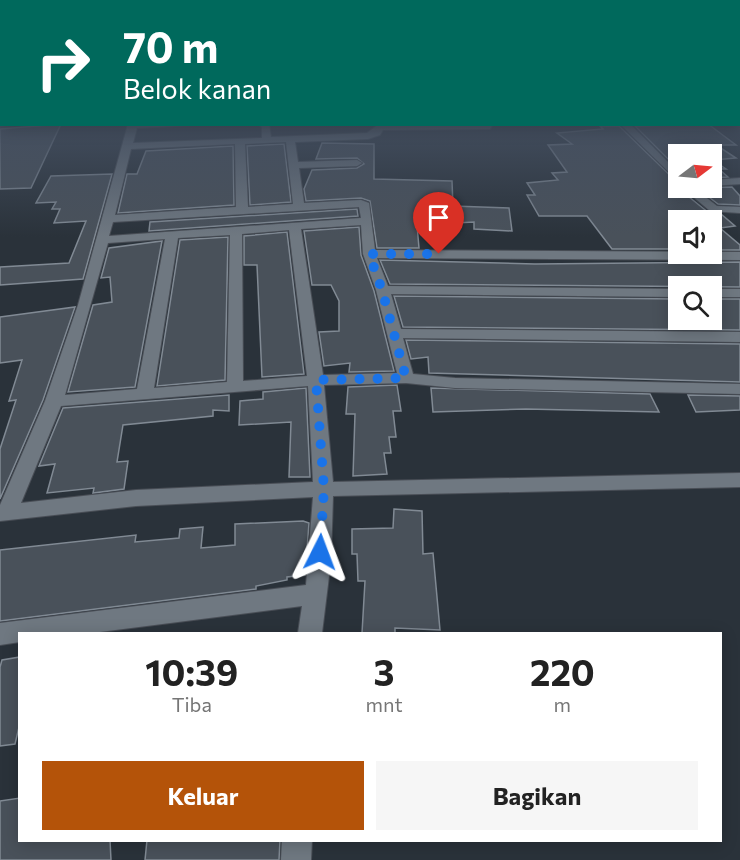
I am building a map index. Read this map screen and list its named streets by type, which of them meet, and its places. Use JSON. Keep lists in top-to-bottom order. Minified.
{"north":"right","page":{"turn":["70 m","Belok kanan"],"eta":["10:39","Tiba","3","mnt","220","m"],"buttons":["Keluar","Bagikan"]}}
